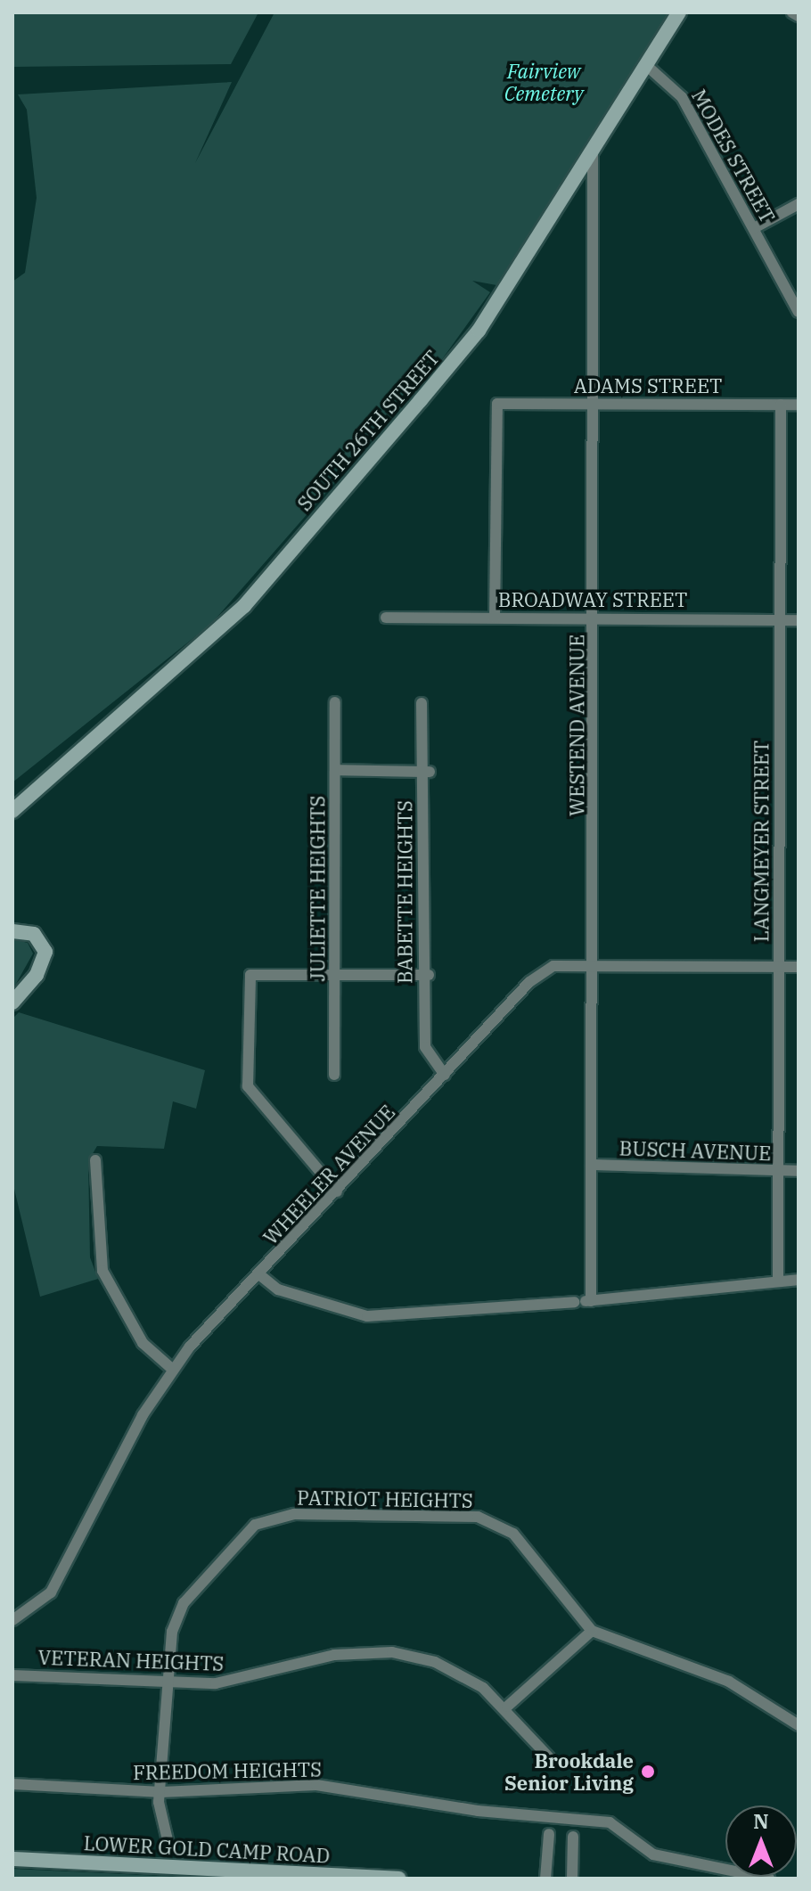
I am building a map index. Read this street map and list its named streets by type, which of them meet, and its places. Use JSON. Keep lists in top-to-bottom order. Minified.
{"streets":{"street":["MODES STREET","ADAMS STREET","SOUTH 26TH STREET","BROADWAY STREET","WESTEND AVENUE","LANGMEYER STREET","JULIETTE HEIGHTS","BABETTE HEIGHTS","BUSCH AVENUE","WHEELER AVENUE","PATRIOT HEIGHTS","VETERAN HEIGHTS","FREEDOM HEIGHTS","LOWER GOLD CAMP ROAD"]},"crossings":[["MODES STREET","SOUTH 26TH STREET"],["ADAMS STREET","BROADWAY STREET"],["ADAMS STREET","WESTEND AVENUE"],["ADAMS STREET","LANGMEYER STREET"],["SOUTH 26TH STREET","WESTEND AVENUE"],["BROADWAY STREET","WESTEND AVENUE"],["BROADWAY STREET","LANGMEYER STREET"],["WESTEND AVENUE","BUSCH AVENUE"],["WESTEND AVENUE","WHEELER AVENUE"],["LANGMEYER STREET","BUSCH AVENUE"],["LANGMEYER STREET","WHEELER AVENUE"],["BABETTE HEIGHTS","WHEELER AVENUE"],["PATRIOT HEIGHTS","VETERAN HEIGHTS"],["PATRIOT HEIGHTS","FREEDOM HEIGHTS"]],"parks":["Fairview Cemetery"],"places":["Brookdale Senior Living"],"north":"top"}
